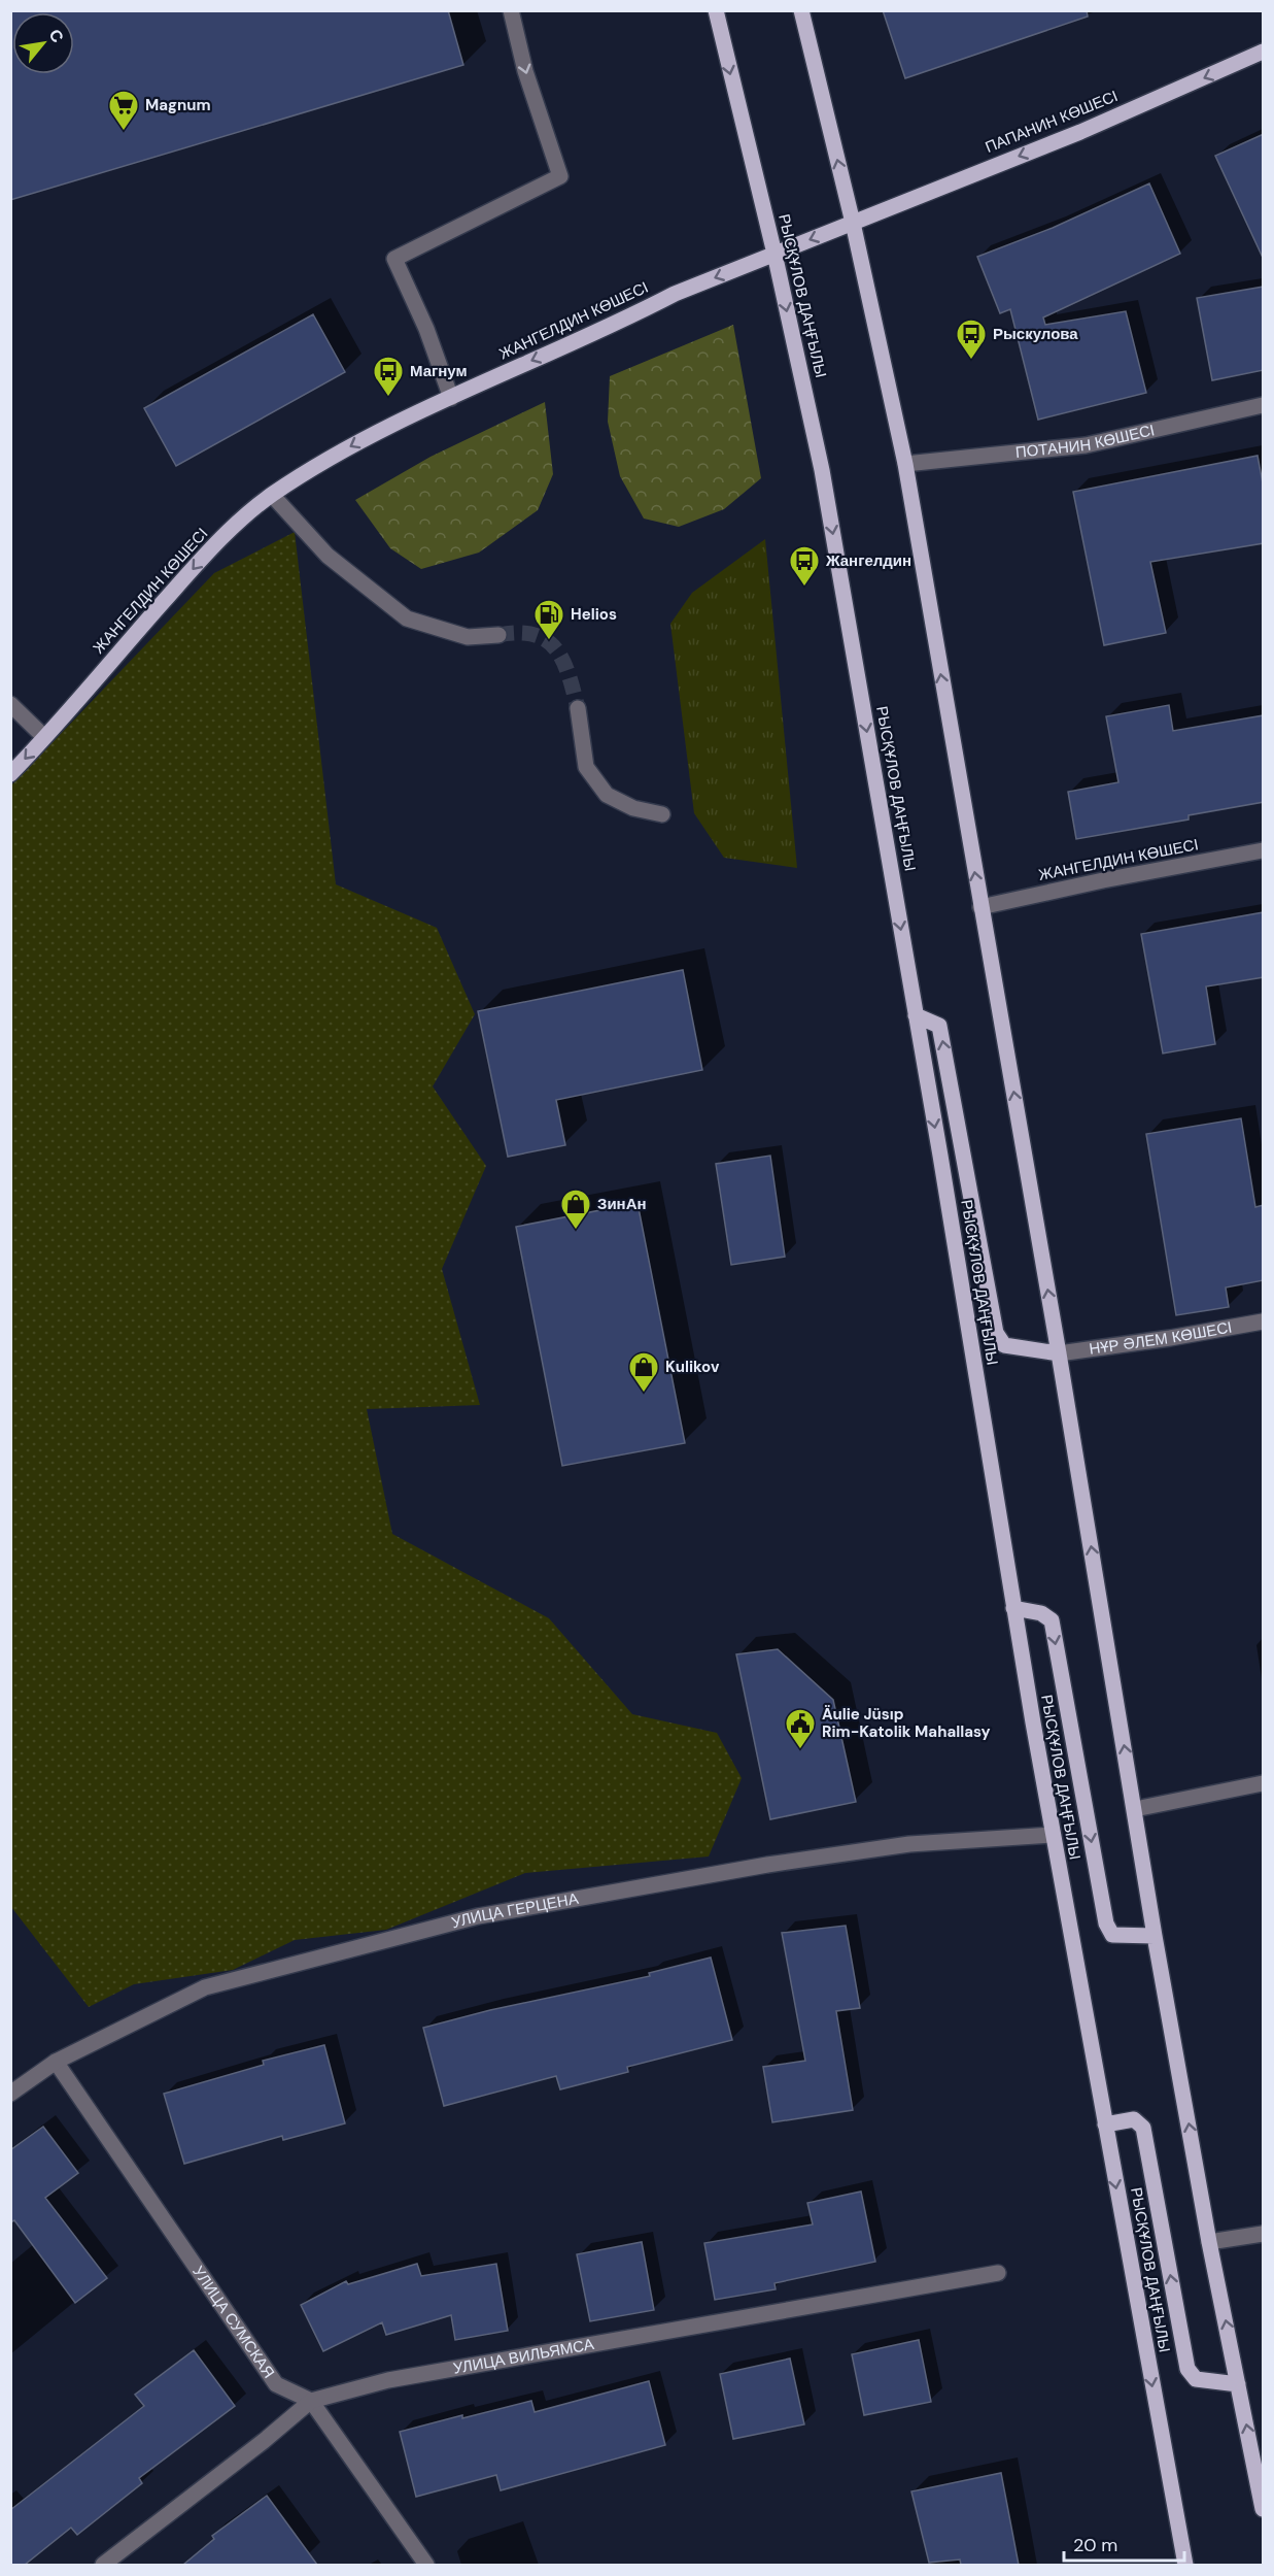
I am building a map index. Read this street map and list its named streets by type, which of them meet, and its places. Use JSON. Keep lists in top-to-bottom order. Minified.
{"streets":{"main road":["ПАПАНИН КӨШЕСІ","РЫСҚҰЛОВ ДАҢҒЫЛЫ","ЖАНГЕЛДИН КӨШЕСІ"],"street":["ПОТАНИН КӨШЕСІ","НҰР ӘЛЕМ КӨШЕСІ","УЛИЦА ГЕРЦЕНА","УЛИЦА СУМСКАЯ","УЛИЦА ВИЛЬЯМСА"]},"crossings":[["ПАПАНИН КӨШЕСІ","РЫСҚҰЛОВ ДАҢҒЫЛЫ"],["ПАПАНИН КӨШЕСІ","ЖАНГЕЛДИН КӨШЕСІ"],["РЫСҚҰЛОВ ДАҢҒЫЛЫ","ЖАНГЕЛДИН КӨШЕСІ"],["РЫСҚҰЛОВ ДАҢҒЫЛЫ","УЛИЦА ГЕРЦЕНА"],["УЛИЦА ГЕРЦЕНА","УЛИЦА СУМСКАЯ"],["УЛИЦА СУМСКАЯ","УЛИЦА ВИЛЬЯМСА"]],"one_way":["ПАПАНИН КӨШЕСІ","ЖАНГЕЛДИН КӨШЕСІ"],"places":{"supermarket":["Magnum"],"bus stop":["Рыскулова","Магнум","Жангелдин"],"fuel station":["Helios"],"shop":["ЗинАн","Kulikov"],"public building":["Äulie Jüsıp Rim-Katolik Mahallasy"]},"scale_bar":"20 m","north":"top right"}
